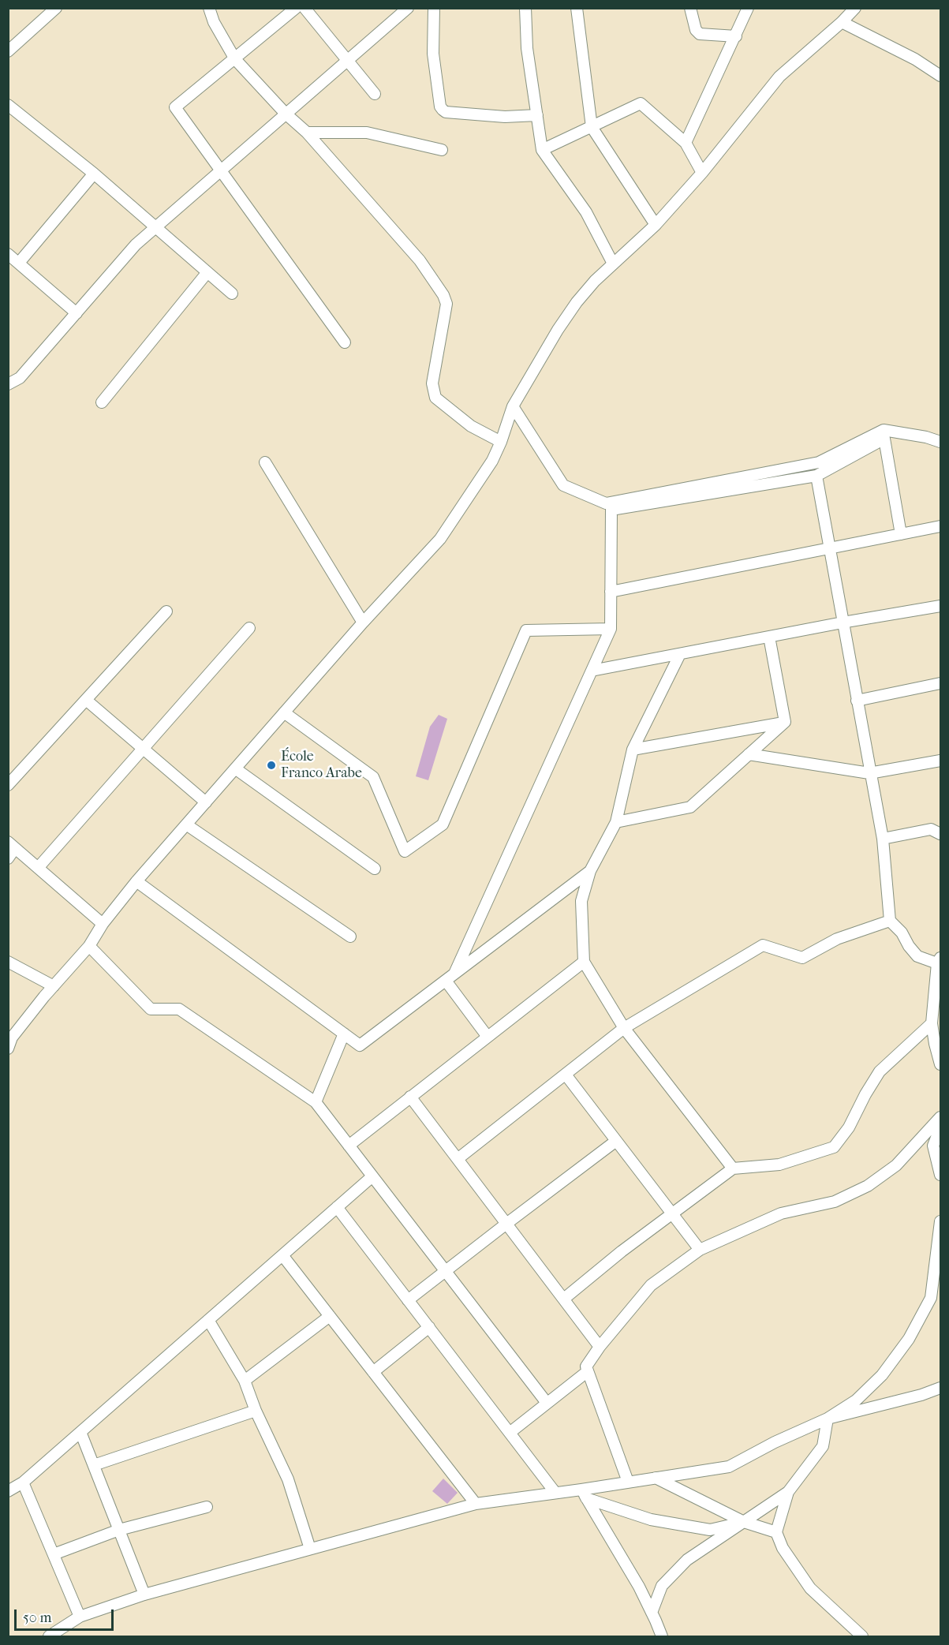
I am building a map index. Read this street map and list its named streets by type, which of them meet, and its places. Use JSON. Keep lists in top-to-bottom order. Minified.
{"places":["École Franco Arabe"],"scale_bar":"50 m"}
